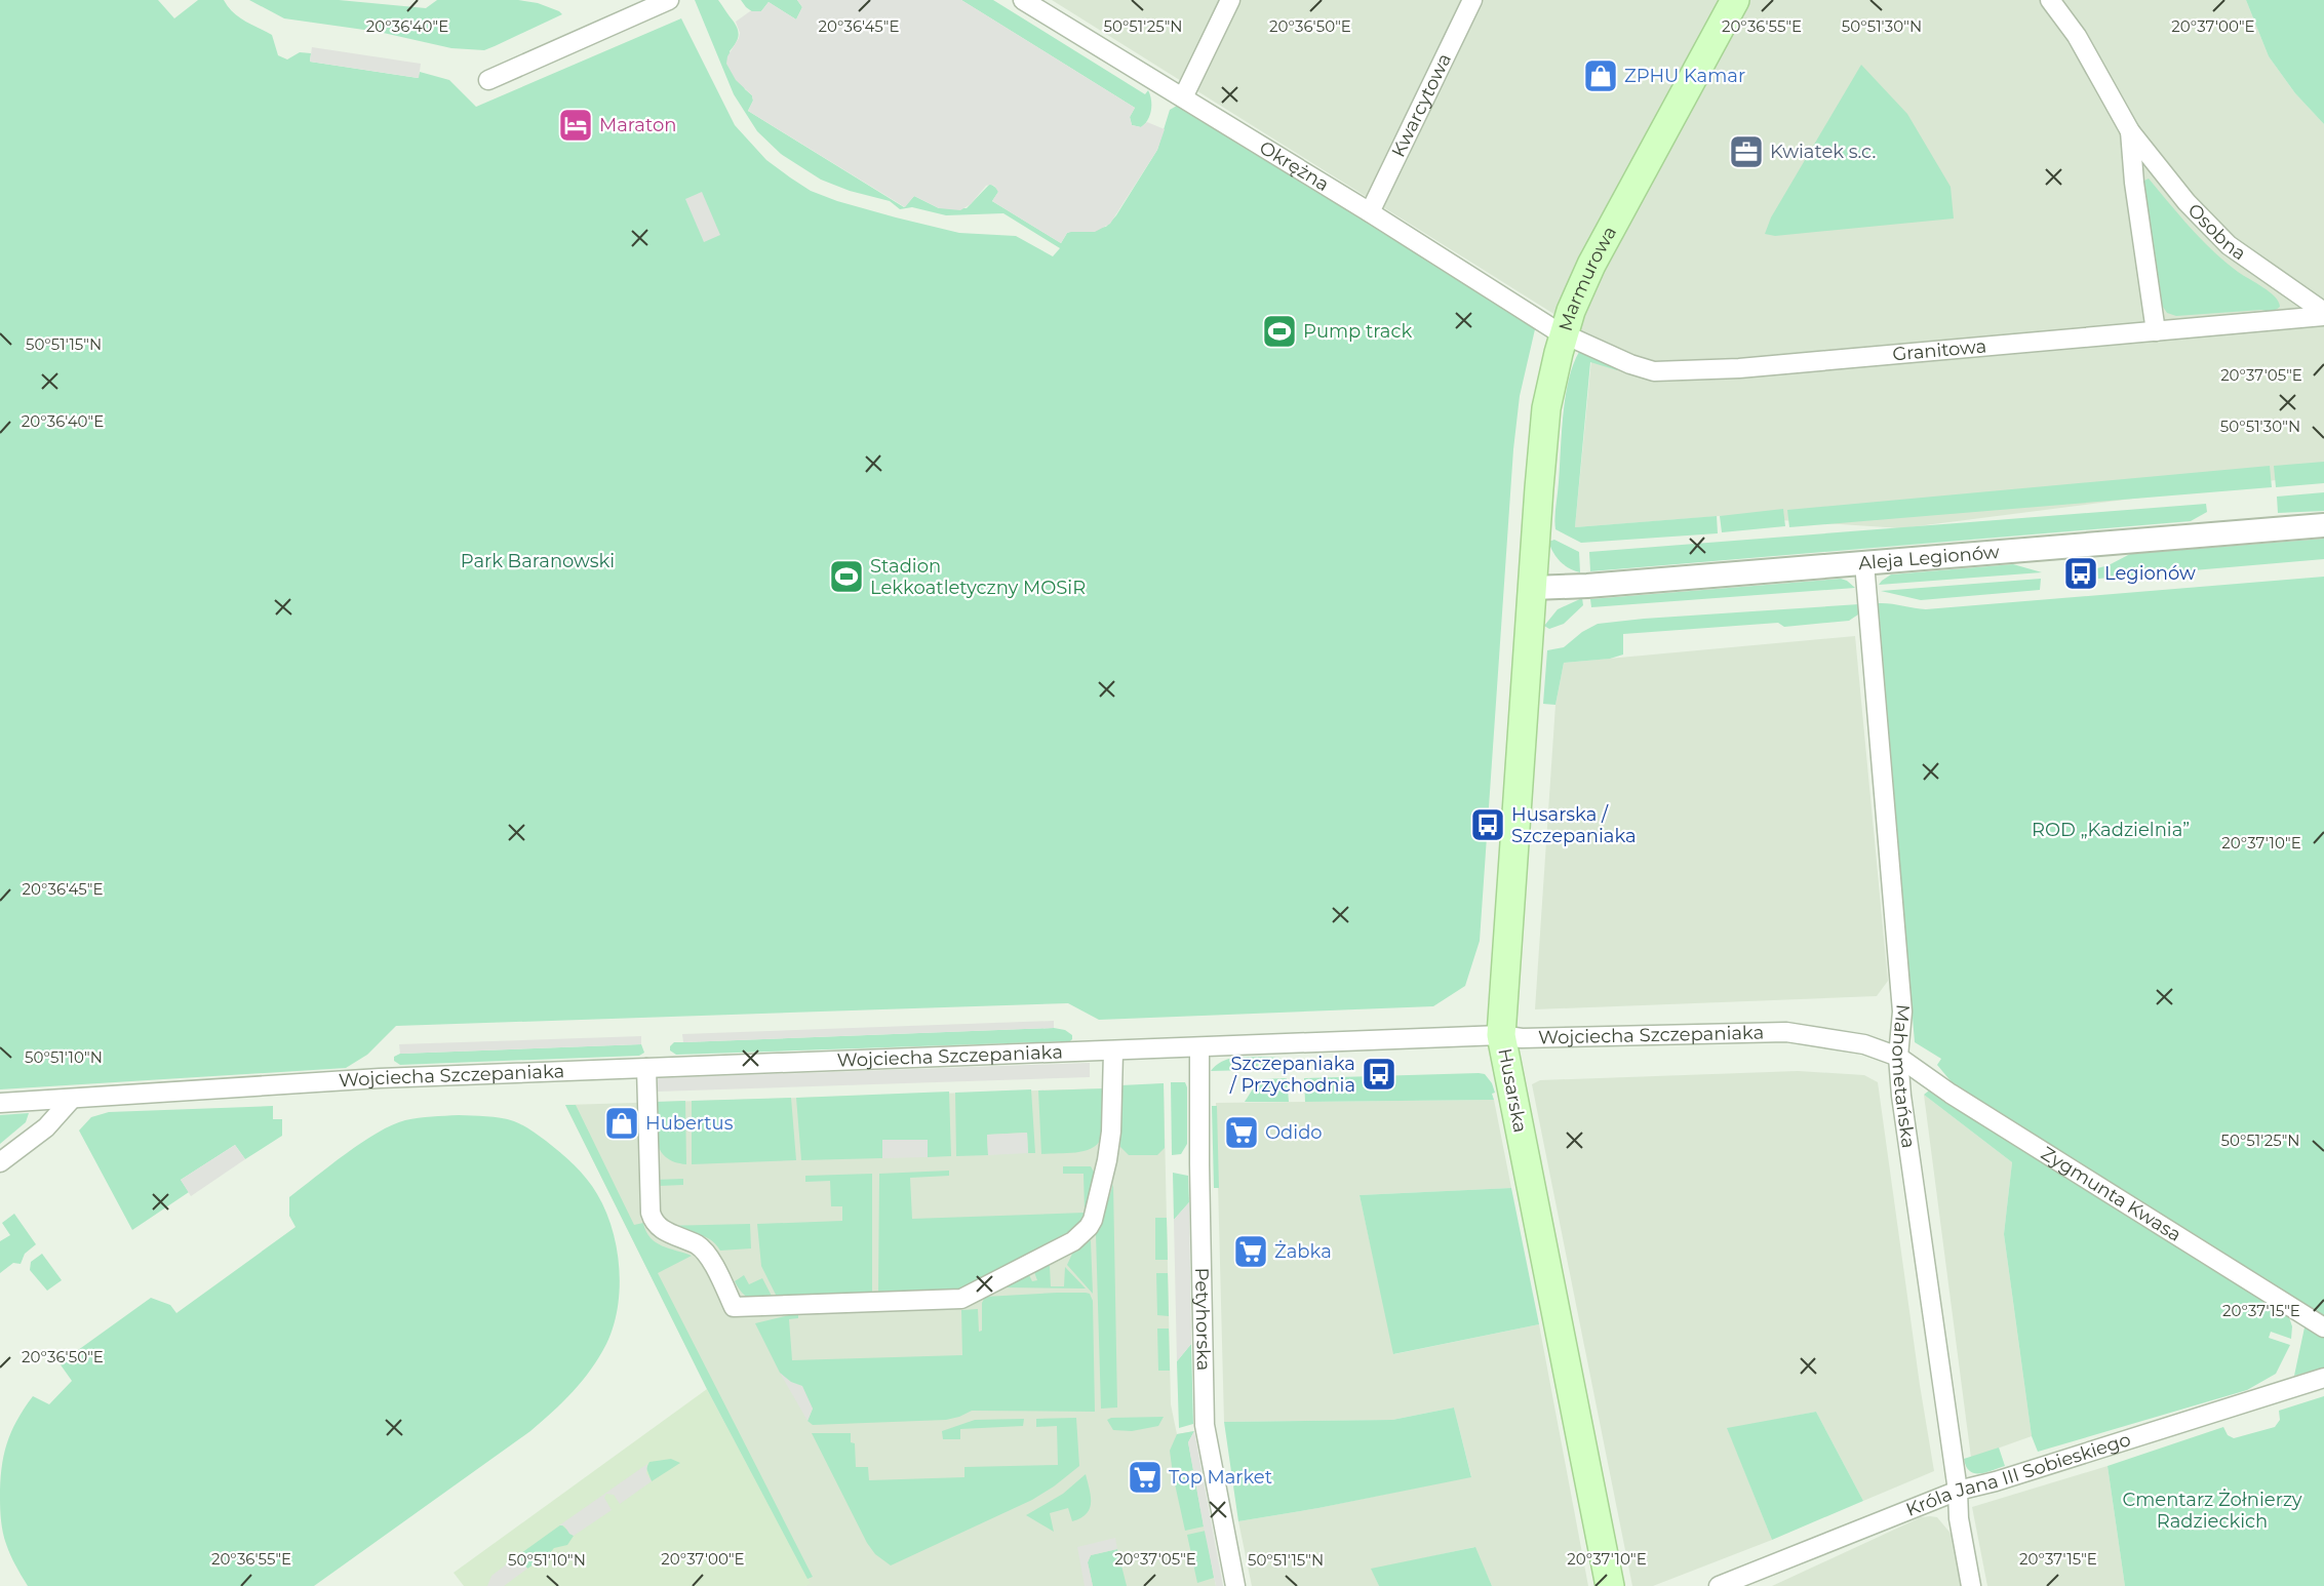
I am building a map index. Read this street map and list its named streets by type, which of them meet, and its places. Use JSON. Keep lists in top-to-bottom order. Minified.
{"streets":{"main road":["Marmurowa","Husarska"],"street":["Kwarcytowa","Okrężna","Osobna","Granitowa","Aleja Legionów","Wojciecha Szczepaniaka","Mahometańska","Zygmunta Kwasa","Petyhorska","Króla Jana III Sobieskiego"]},"crossings":[["Kwarcytowa","Okrężna"],["Okrężna","Marmurowa"],["Okrężna","Granitowa"],["Osobna","Granitowa"],["Marmurowa","Granitowa"],["Marmurowa","Aleja Legionów"],["Marmurowa","Husarska"],["Aleja Legionów","Mahometańska"],["Aleja Legionów","Husarska"],["Wojciecha Szczepaniaka","Mahometańska"],["Wojciecha Szczepaniaka","Husarska"],["Wojciecha Szczepaniaka","Zygmunta Kwasa"],["Wojciecha Szczepaniaka","Petyhorska"],["Mahometańska","Zygmunta Kwasa"],["Mahometańska","Króla Jana III Sobieskiego"]],"parks":["Park Baranowski","ROD „Kadzielnia”","Cmentarz Żołnierzy Radzieckich"],"places":{"shop":["ZPHU Kamar","Hubertus"],"hotel":["Maraton"],"office":["Kwiatek s.c."],"sports":["Pump track","Stadion Lekkoatletyczny MOSiR"],"bus stop":["Legionów","Husarska / Szczepaniaka","Szczepaniaka / Przychodnia"],"supermarket":["Odido","Żabka","Top Market"]},"coordinates":["50°51'25\"N","50°51'30\"N","20°36'40\"E","20°36'45\"E","20°36'50\"E","20°36'55\"E","20°37'00\"E","50°51'15\"N","20°37'05\"E","20°37'10\"E","50°51'10\"N","20°37'15\"E"]}
